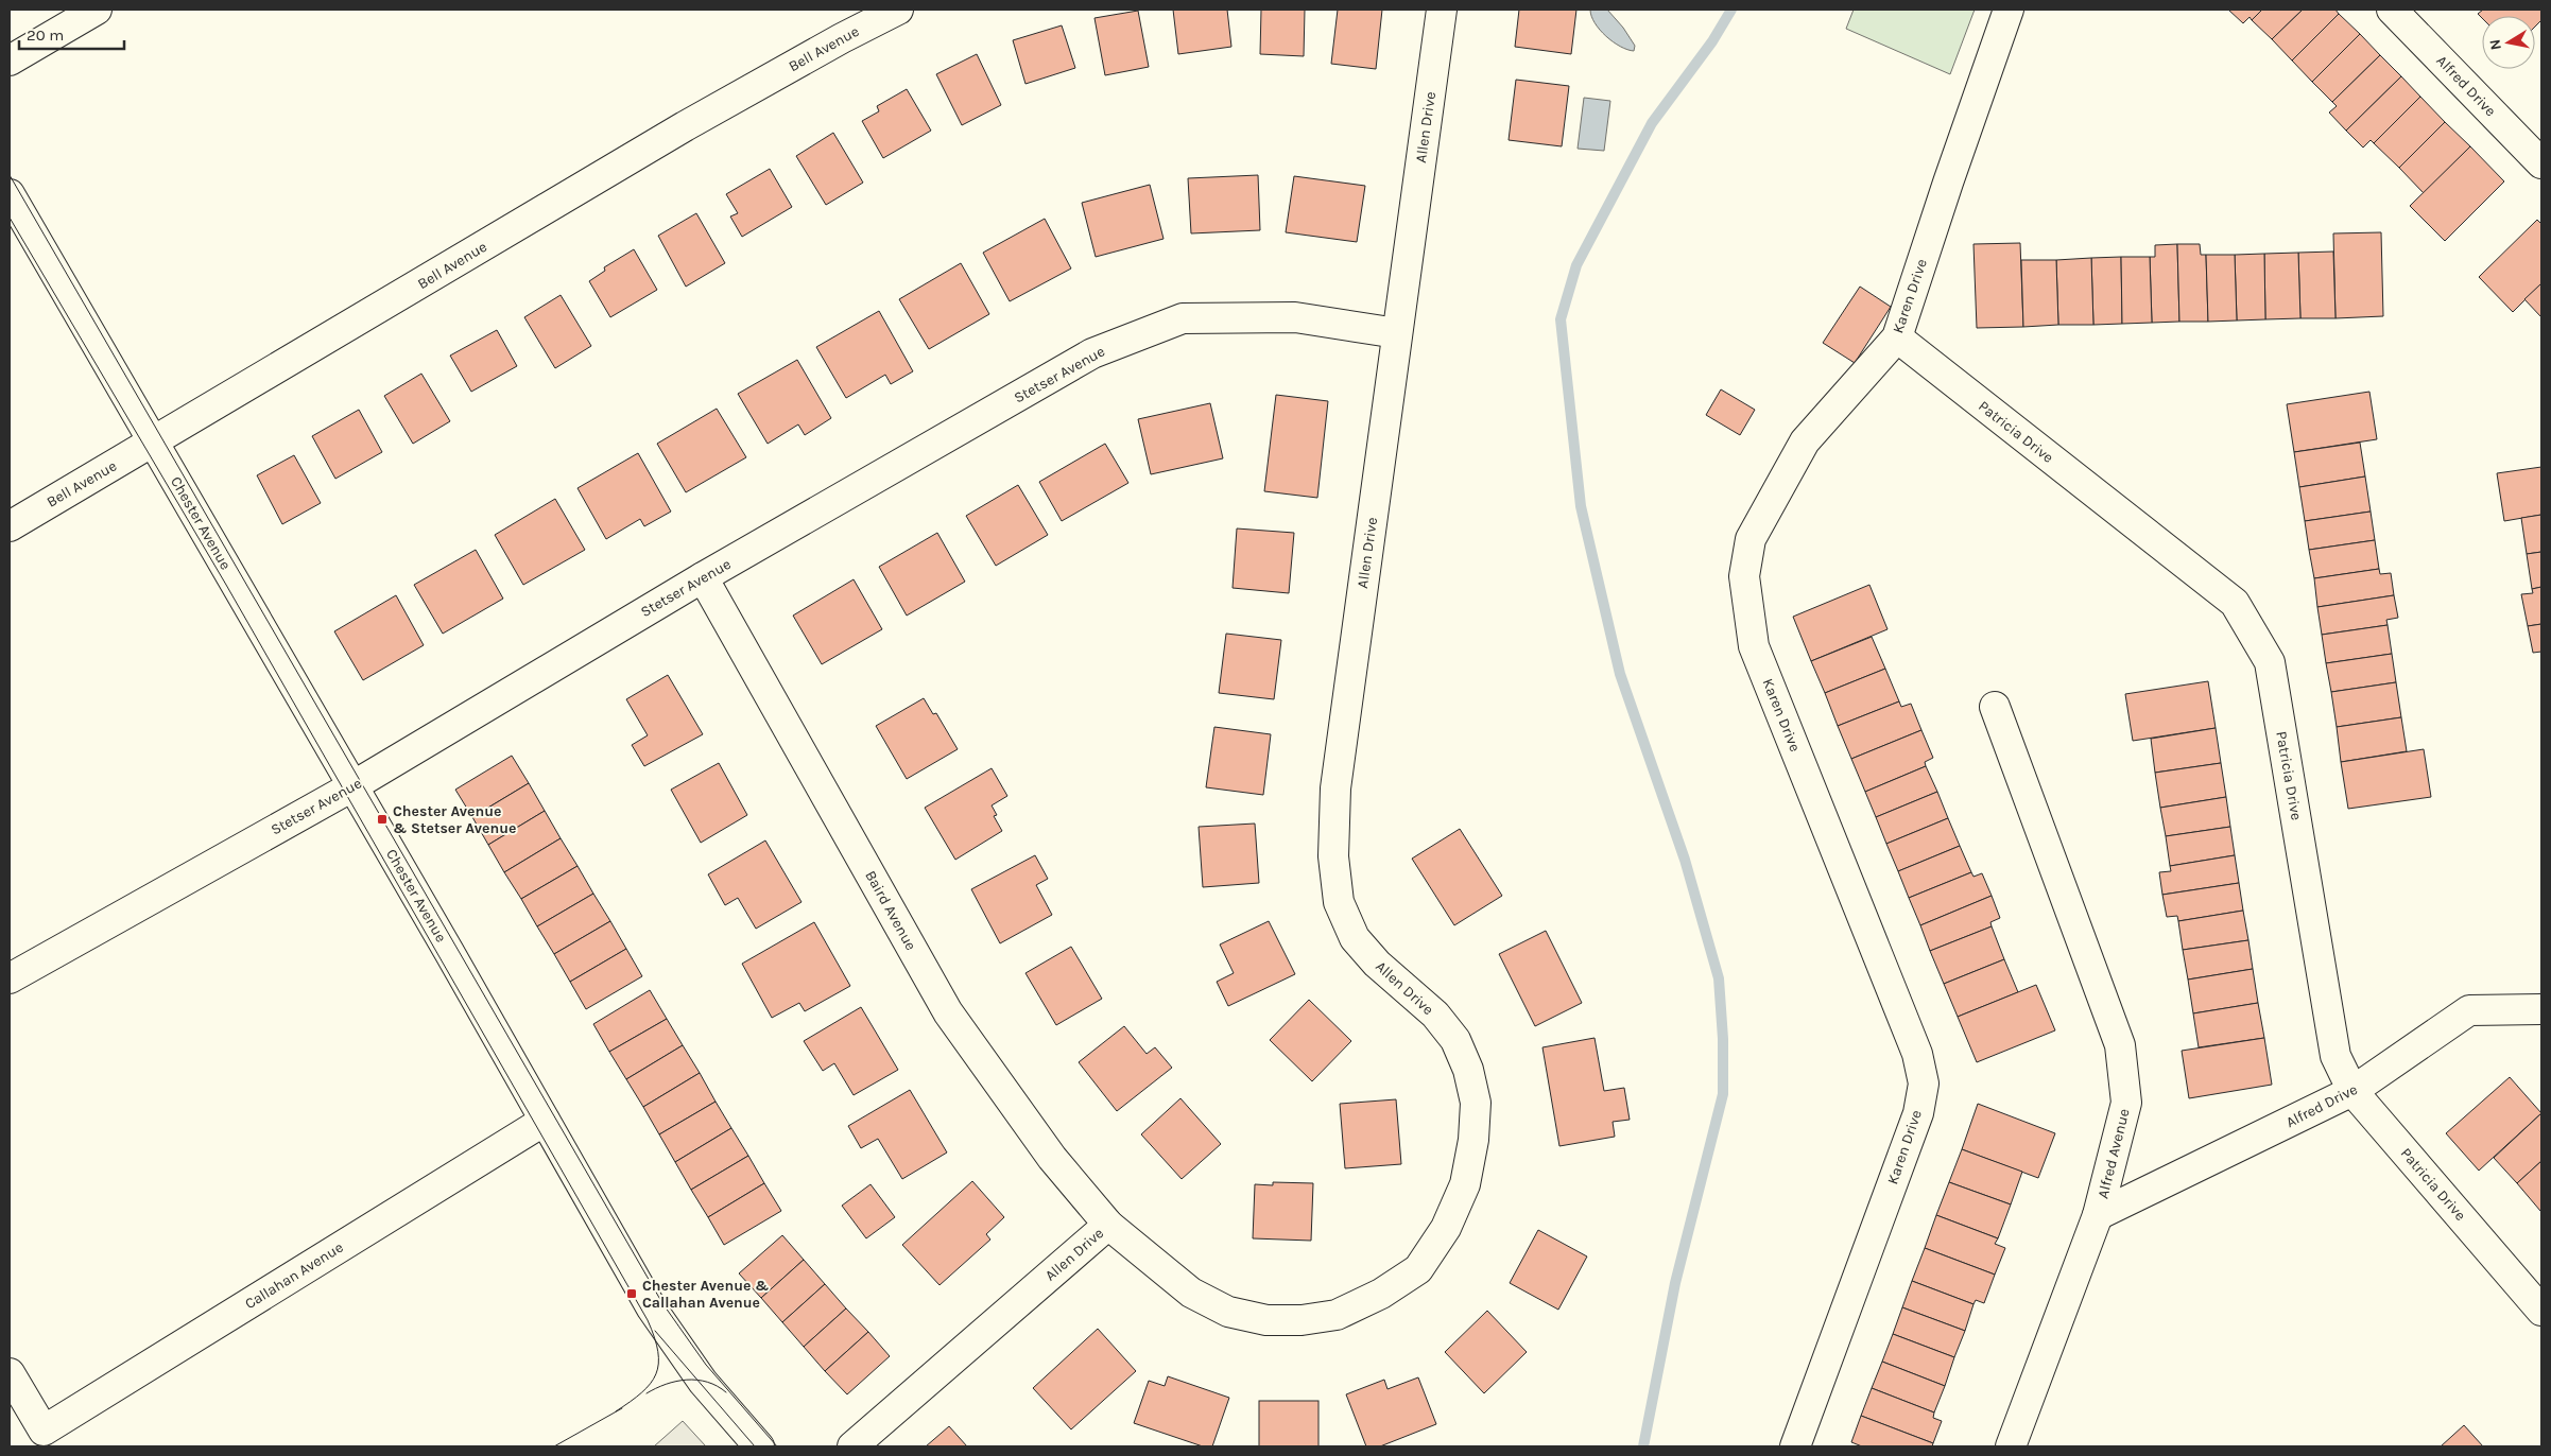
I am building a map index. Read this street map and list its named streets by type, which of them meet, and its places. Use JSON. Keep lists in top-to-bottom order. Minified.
{"streets":{"street":["Bell Avenue","Alfred Drive","Allen Drive","Karen Drive","Stetser Avenue","Patricia Drive","Chester Avenue","Baird Avenue","Alfred Avenue","Callahan Avenue"]},"crossings":[["Bell Avenue","Chester Avenue"],["Alfred Drive","Patricia Drive"],["Alfred Drive","Alfred Avenue"],["Allen Drive","Stetser Avenue"],["Allen Drive","Baird Avenue"],["Karen Drive","Patricia Drive"],["Stetser Avenue","Chester Avenue"],["Stetser Avenue","Baird Avenue"],["Chester Avenue","Callahan Avenue"]],"places":{"transit":["Chester Avenue & Stetser Avenue","Chester Avenue & Callahan Avenue"]},"scale_bar":"20 m","north":"left"}
